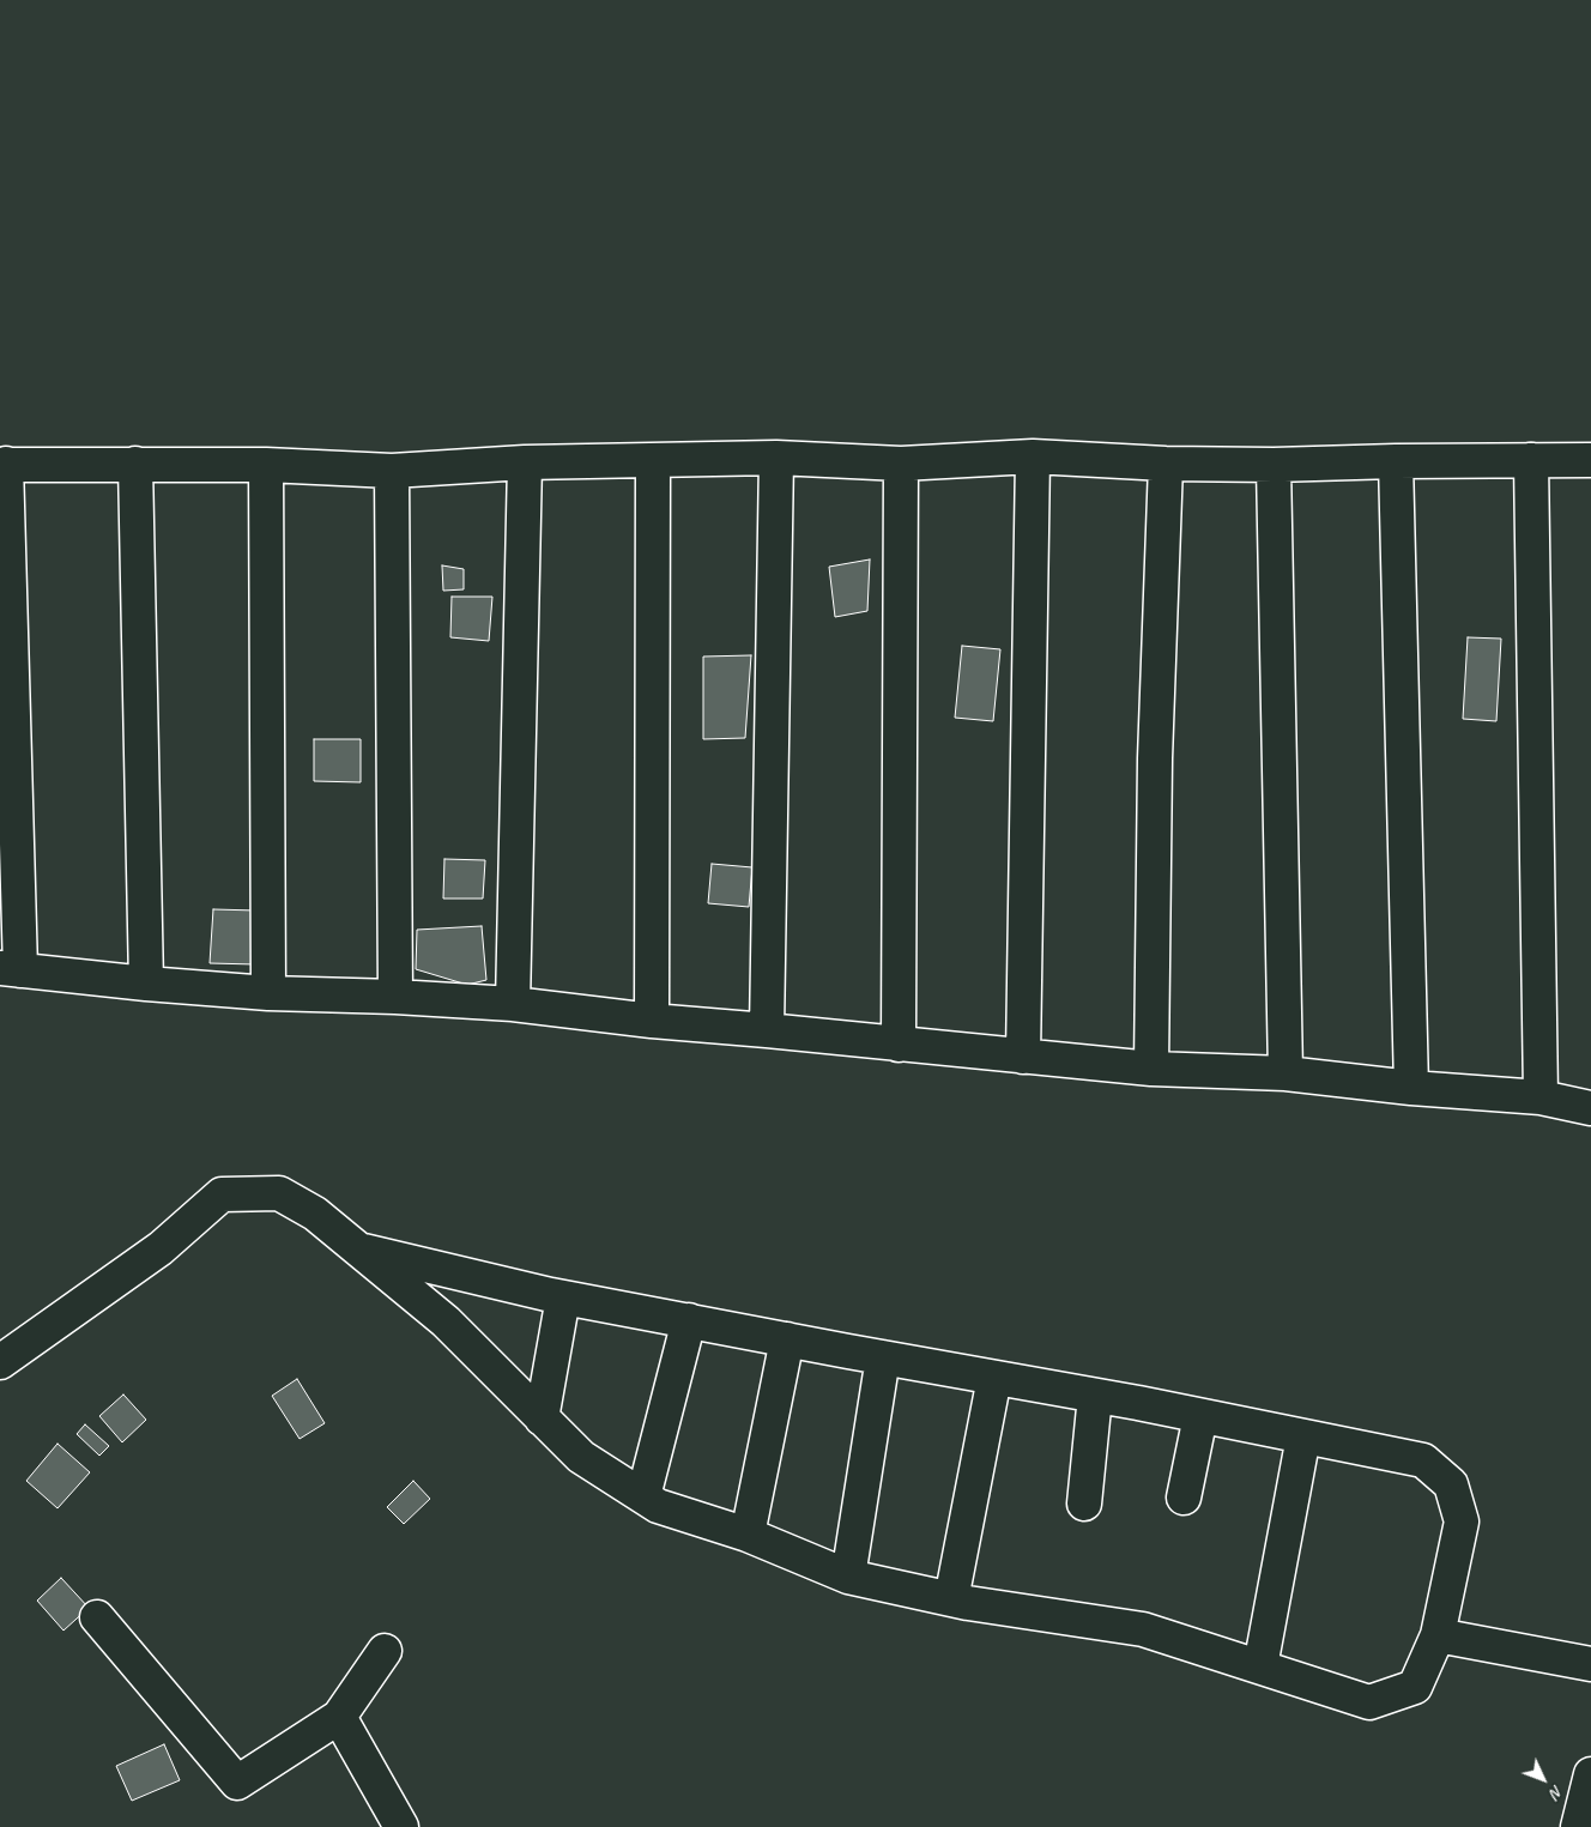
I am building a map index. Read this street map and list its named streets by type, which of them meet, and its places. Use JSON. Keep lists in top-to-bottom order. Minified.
{"north":"bottom right"}
